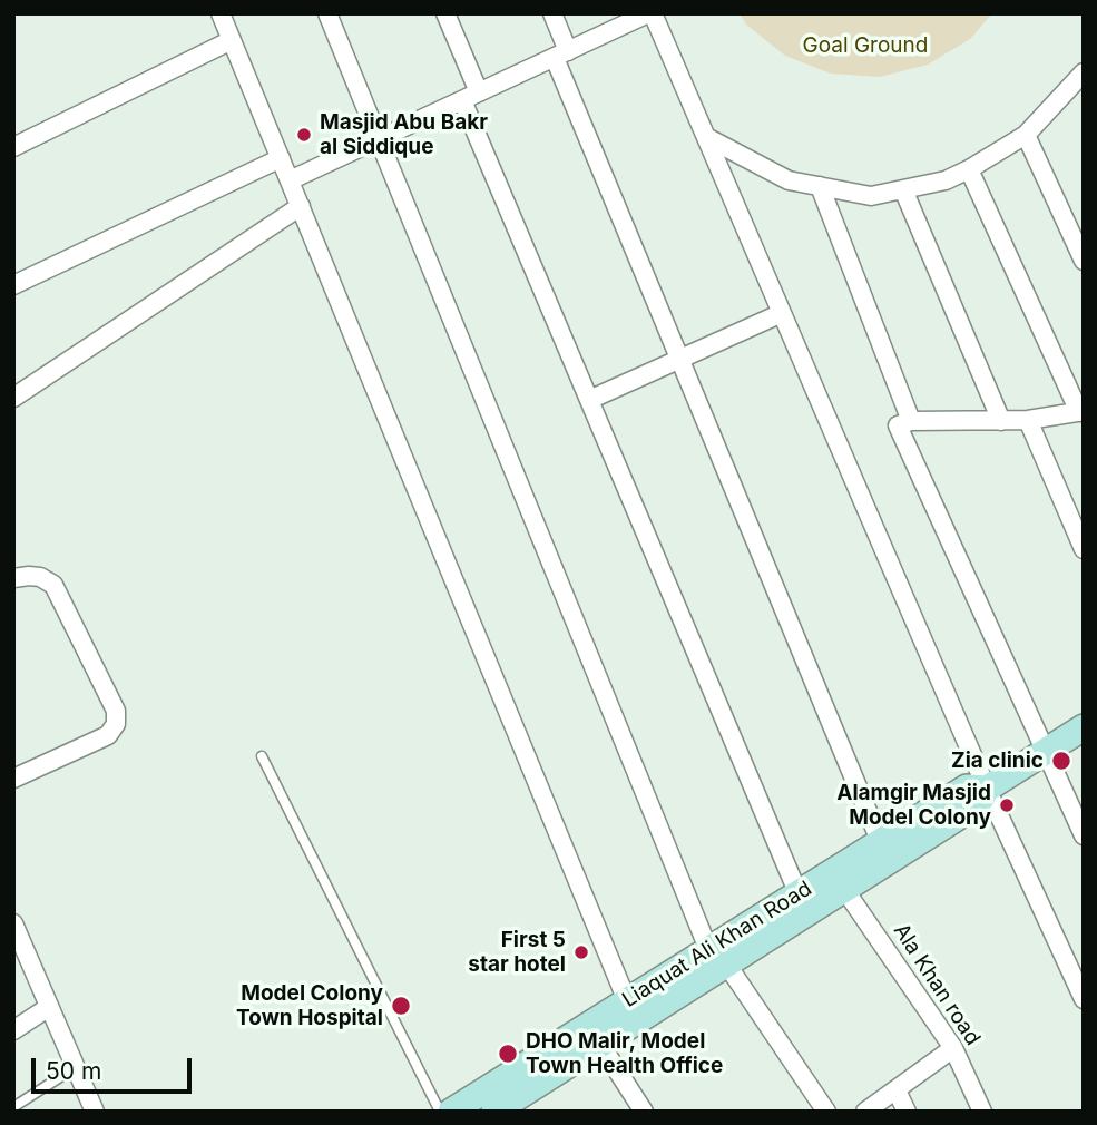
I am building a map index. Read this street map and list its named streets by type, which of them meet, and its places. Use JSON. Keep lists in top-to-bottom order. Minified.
{"streets":{"main road":["Liaquat Ali Khan Road"],"street":["Ala Khan road"]},"crossings":[["Liaquat Ali Khan Road","Ala Khan road"]],"parks":["Goal Ground"],"places":["Masjid Abu Bakr al Siddique","Zia clinic","Alamgir Masjid Model Colony","First 5 star hotel","Model Colony Town Hospital","DHO Malir, Model Town Health Office"],"scale_bar":"50 m"}
